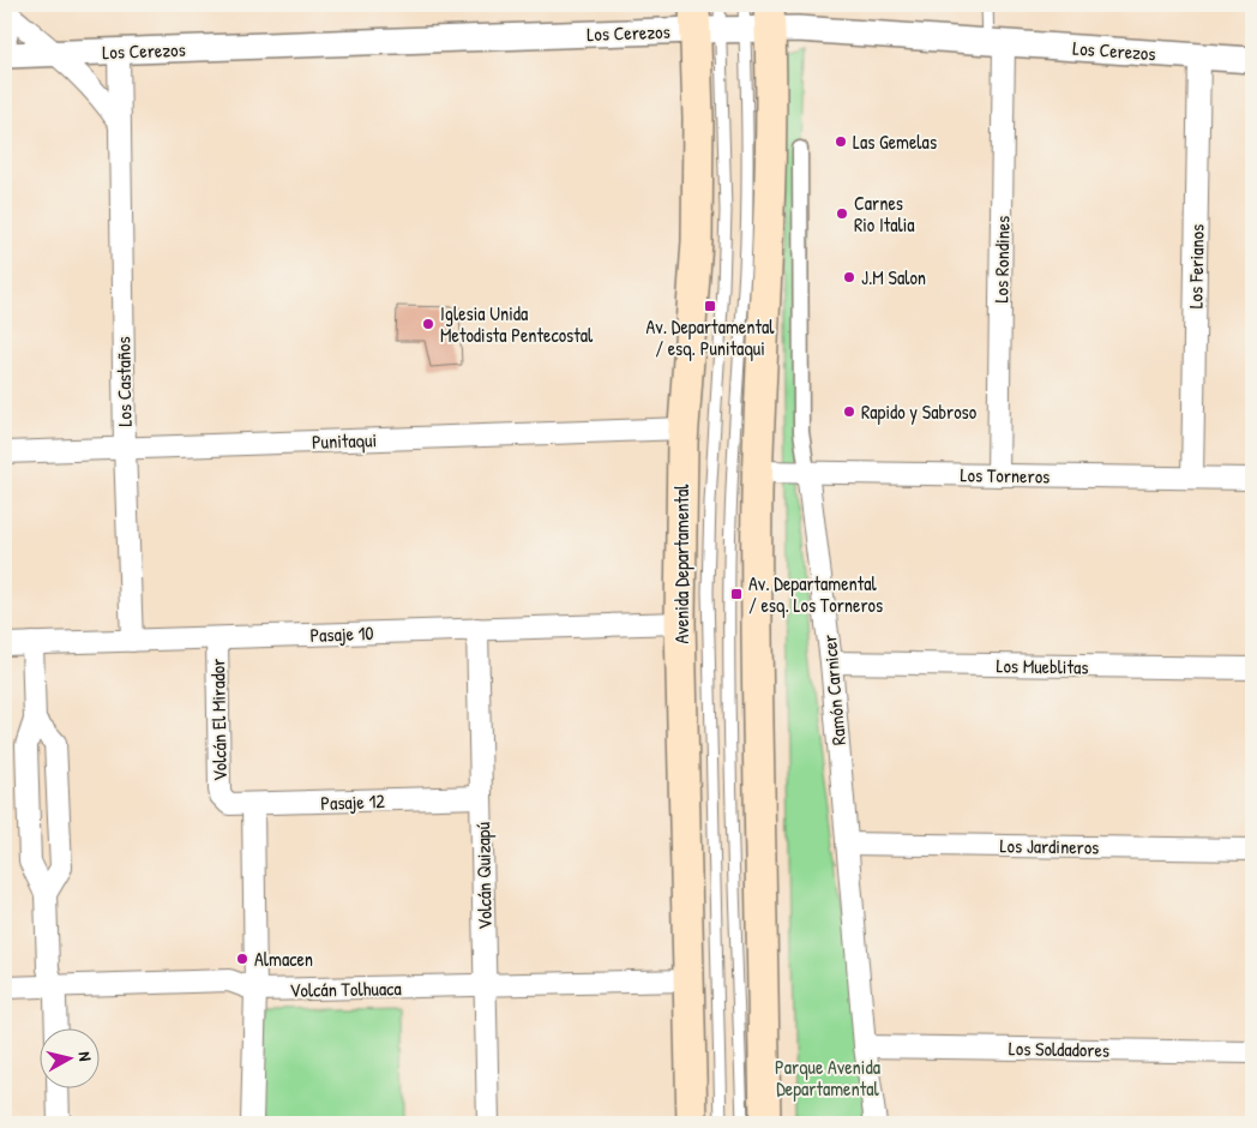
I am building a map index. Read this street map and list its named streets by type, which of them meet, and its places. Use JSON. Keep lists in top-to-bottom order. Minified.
{"streets":{"main road":["Avenida Departamental"],"street":["Los Cerezos","Los Rondines","Los Ferianos","Los Castaños","Punitaqui","Los Torneros","Pasaje 10","Los Mueblitas","Ramón Carnicer","Volcán El Mirador","Pasaje 12","Los Jardineros","Volcán Quizapú","Volcán Tolhuaca","Los Soldadores"]},"crossings":[["Los Cerezos","Los Rondines"],["Los Cerezos","Los Ferianos"],["Los Cerezos","Los Castaños"],["Los Cerezos","Avenida Departamental"],["Los Rondines","Los Torneros"],["Los Ferianos","Los Torneros"],["Los Castaños","Punitaqui"],["Los Castaños","Pasaje 10"],["Punitaqui","Avenida Departamental"],["Los Torneros","Ramón Carnicer"],["Avenida Departamental","Pasaje 10"],["Avenida Departamental","Volcán Tolhuaca"],["Pasaje 10","Volcán El Mirador"],["Pasaje 10","Volcán Quizapú"],["Los Mueblitas","Ramón Carnicer"],["Ramón Carnicer","Los Jardineros"],["Ramón Carnicer","Los Soldadores"],["Volcán El Mirador","Pasaje 12"],["Pasaje 12","Volcán Quizapú"],["Volcán Quizapú","Volcán Tolhuaca"]],"parks":["Parque Avenida Departamental"],"places":{"other":["Las Gemelas","Carnes Rio Italia","J.M Salon","Iglesia Unida Metodista Pentecostal","Rapido y Sabroso","Almacen"],"transit":["Av. Departamental / esq. Punitaqui","Av. Departamental / esq. Los Torneros"]},"north":"right"}
